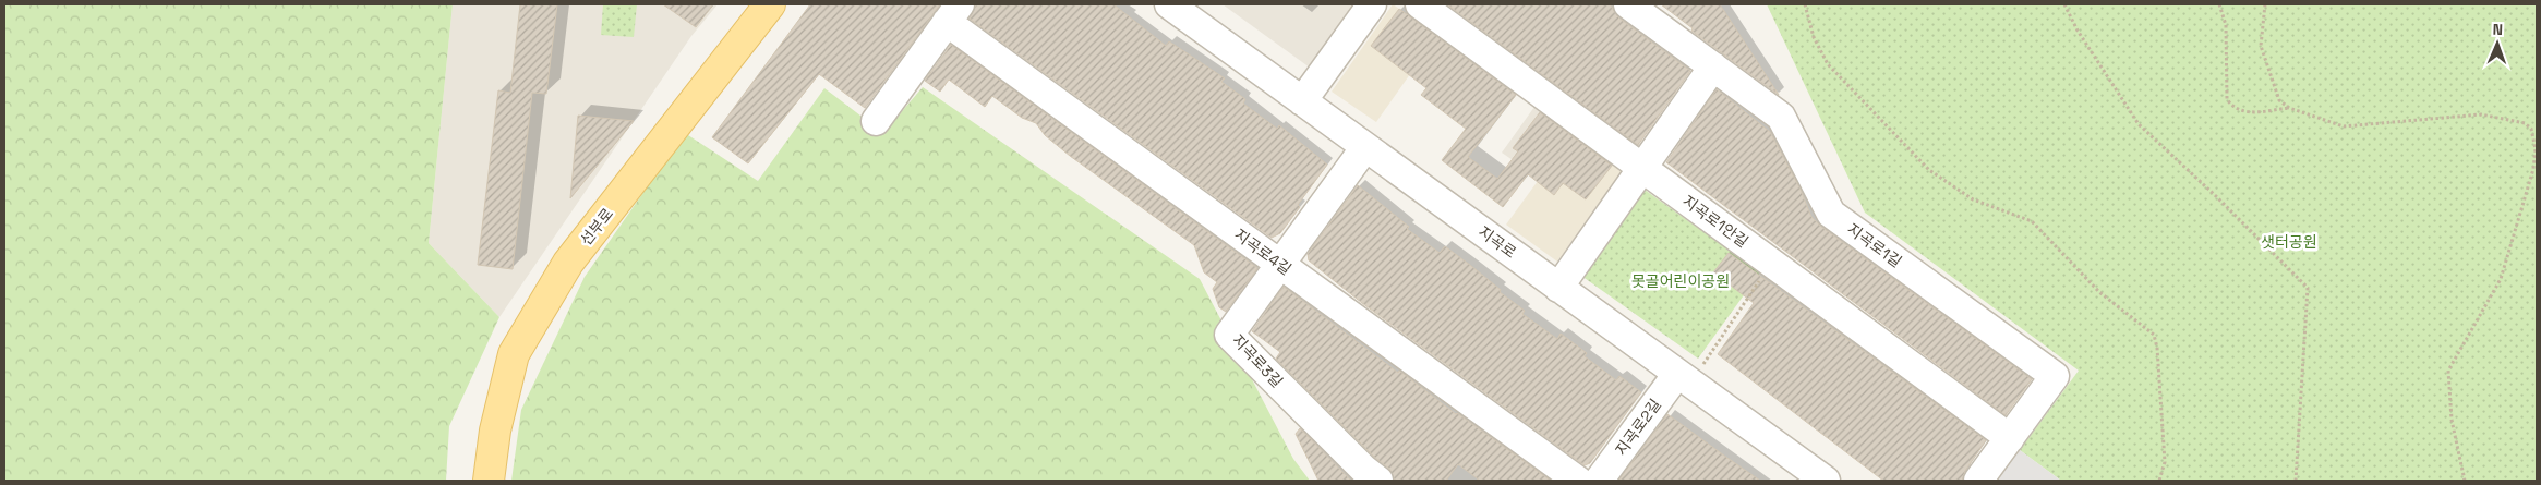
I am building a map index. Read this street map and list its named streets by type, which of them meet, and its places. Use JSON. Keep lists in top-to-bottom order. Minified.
{"streets":{"main road":["선부로"],"street":["지곡로1안길","지곡로","지곡로1길","지곡로4길","지곡로3길","지곡로2길"]},"crossings":[["지곡로1안길","지곡로1길"],["지곡로","지곡로3길"],["지곡로","지곡로2길"],["지곡로4길","지곡로3길"]],"parks":["샛터공원","못골어린이공원"],"north":"top"}
